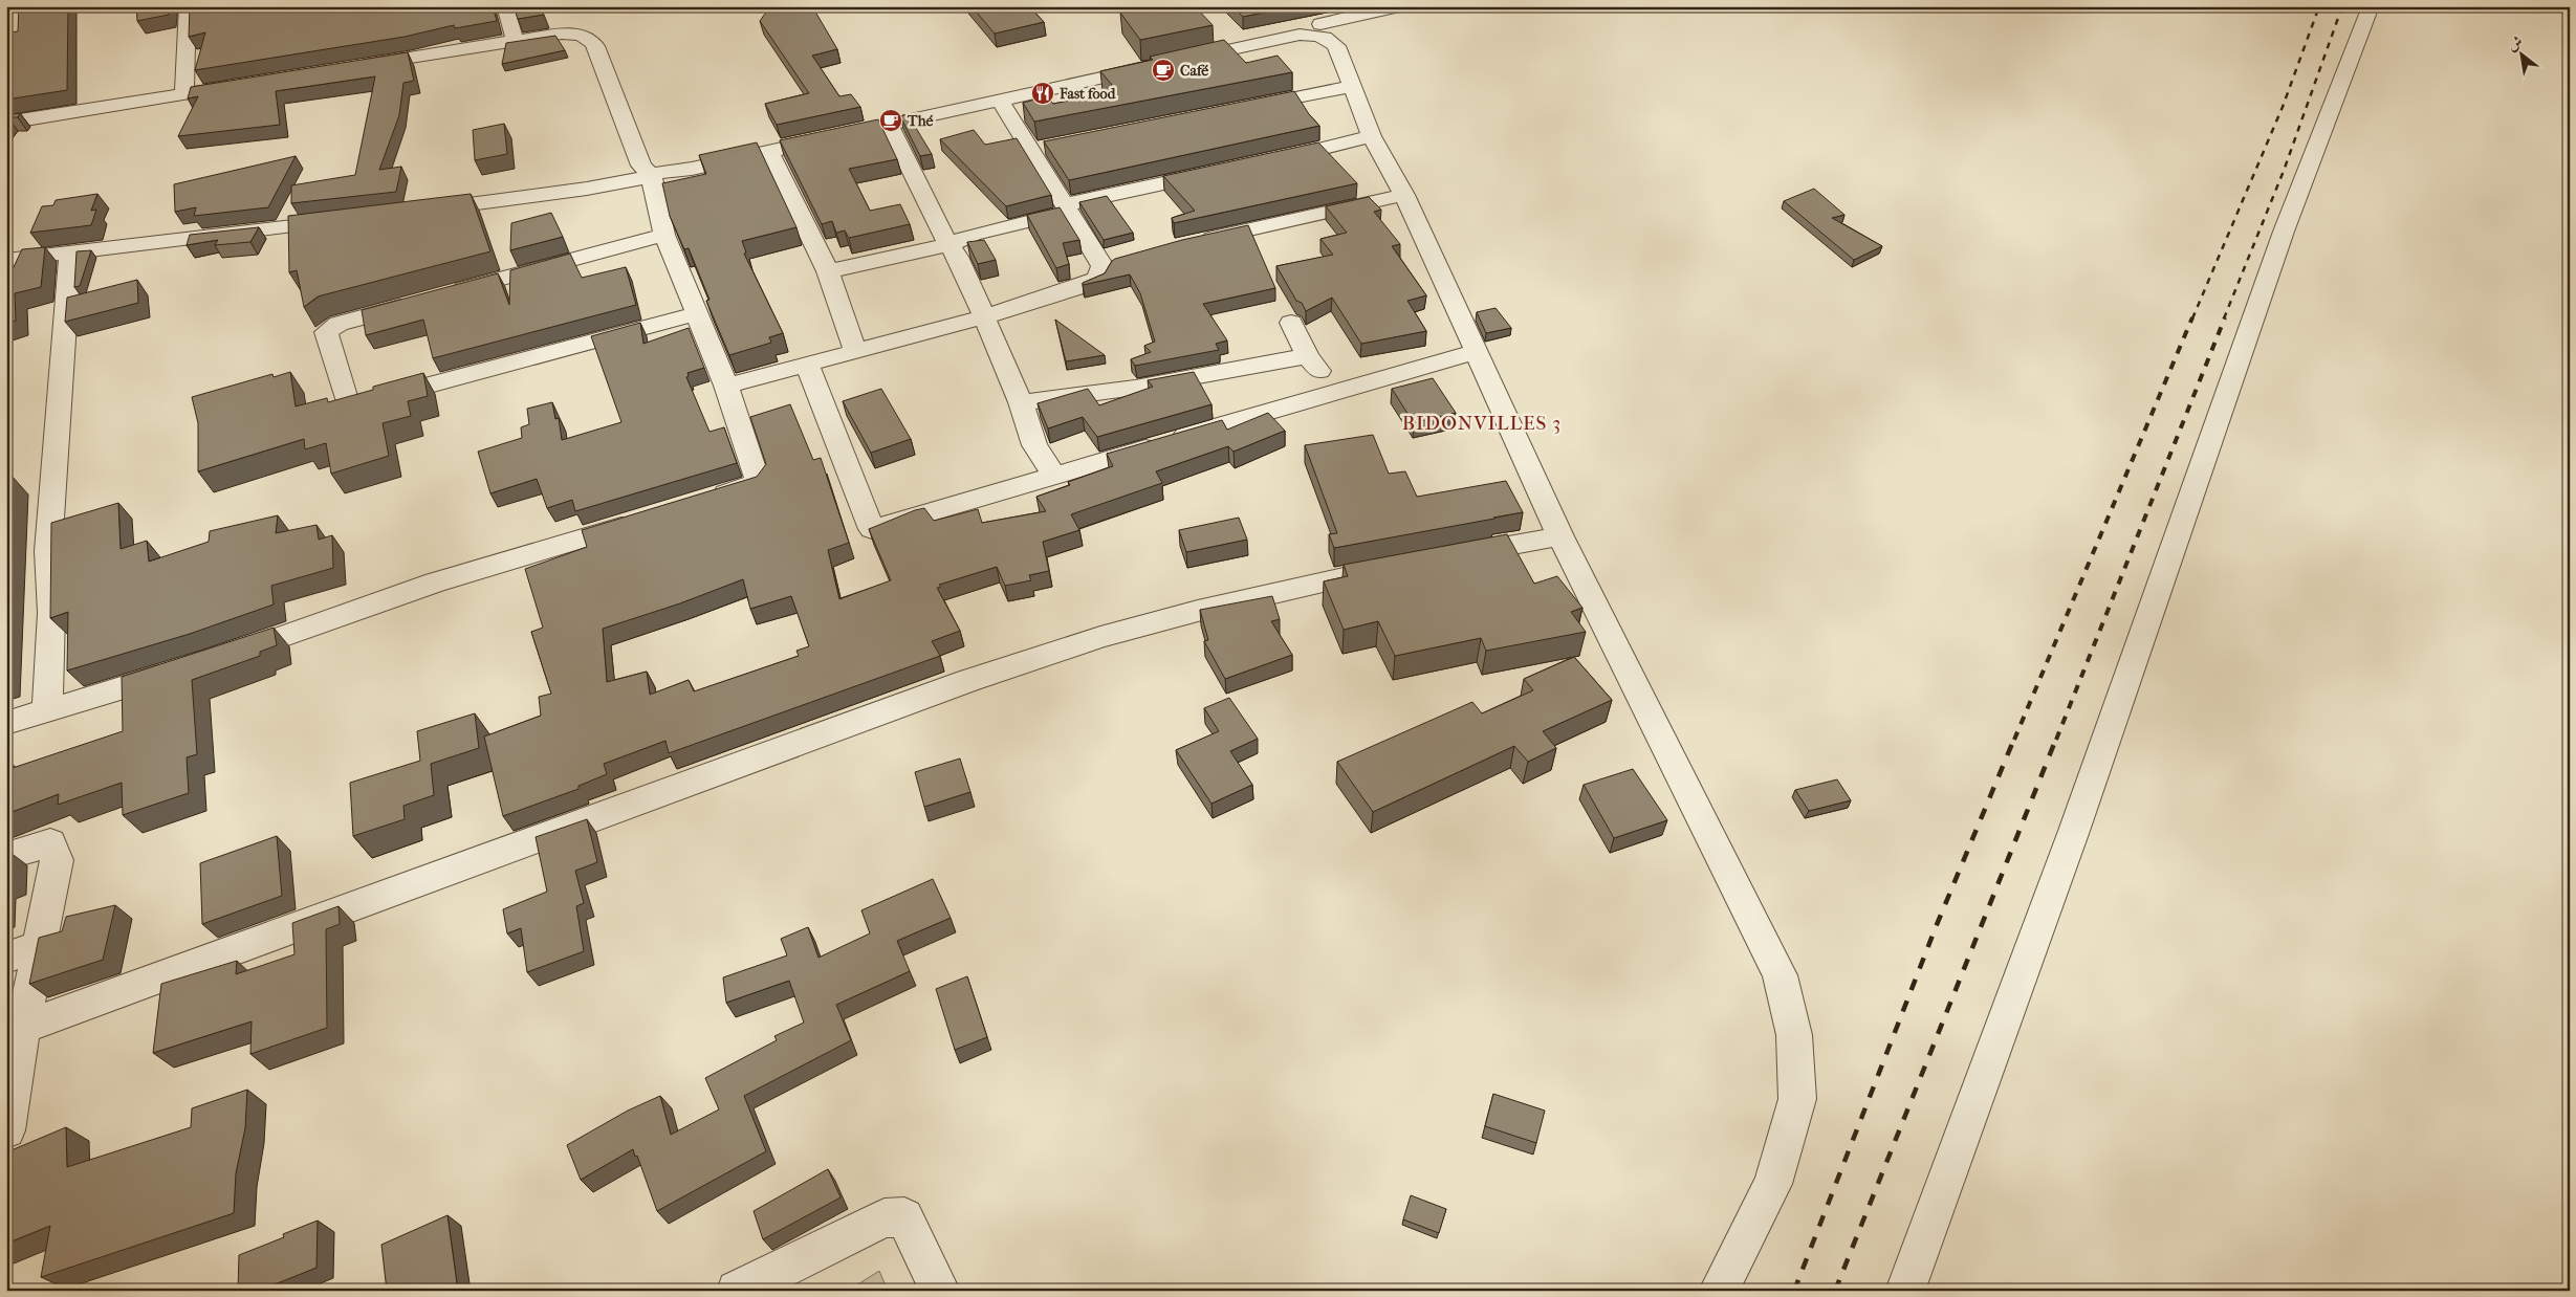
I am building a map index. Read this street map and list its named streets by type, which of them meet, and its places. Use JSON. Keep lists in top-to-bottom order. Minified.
{"districts":["BIDONVILLES 3"],"places":{"cafe":["Café","Thé"],"restaurant":["Fast food"]},"north":"top left"}
